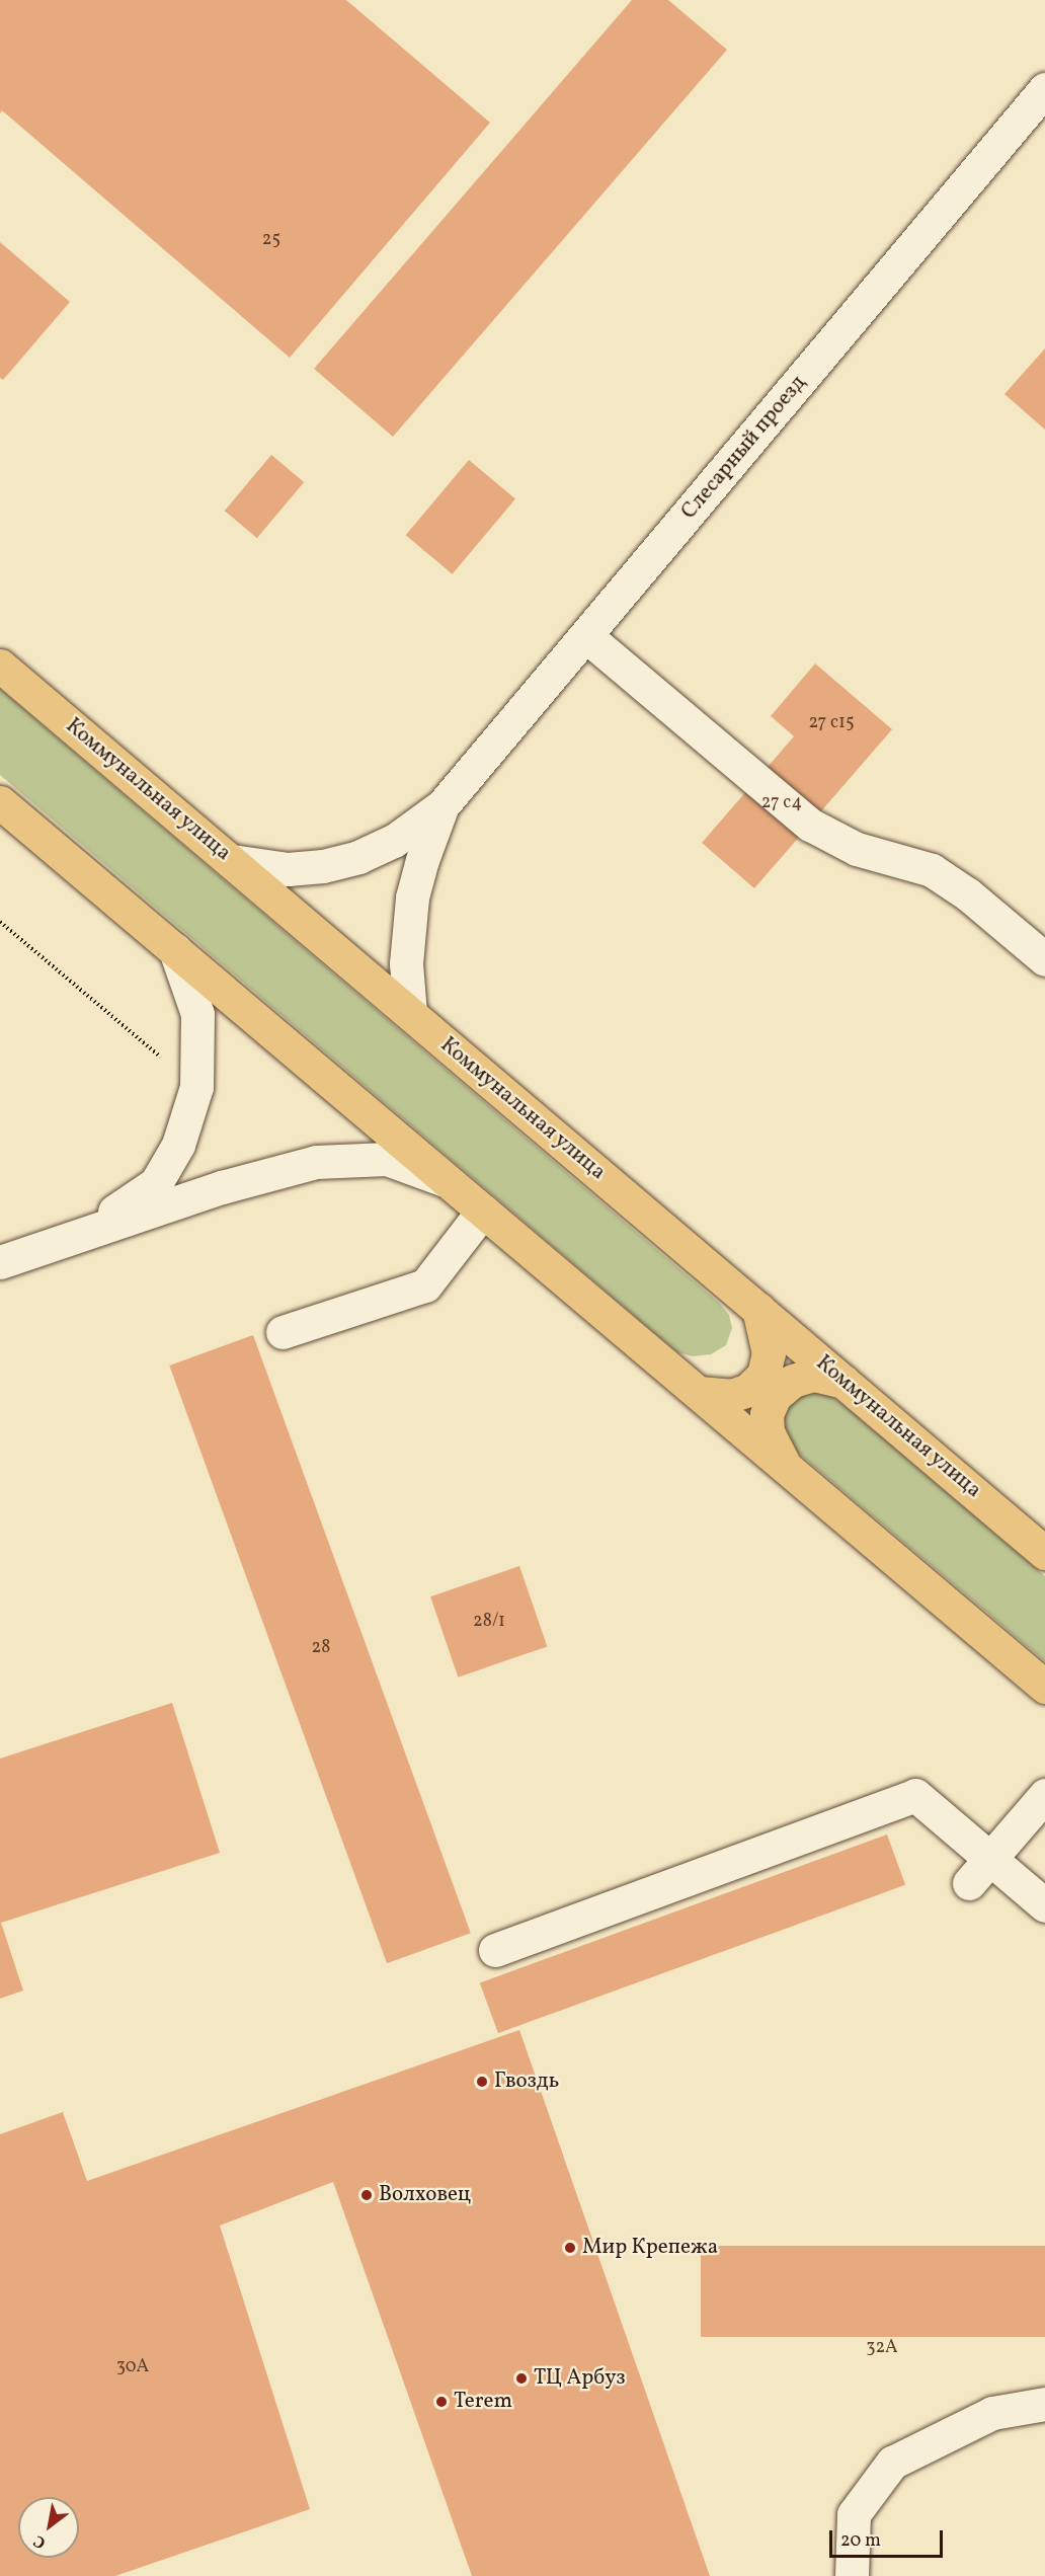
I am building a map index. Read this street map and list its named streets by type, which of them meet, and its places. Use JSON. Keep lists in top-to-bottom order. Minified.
{"streets":{"main road":["Коммунальная улица"],"street":["Слесарный проезд"]},"crossings":[["Слесарный проезд","Коммунальная улица"]],"places":["Гвоздь","Волховец","Мир Крепежа","ТЦ Арбуз","Terem"],"house_numbers":["25","27 c15","27 c4","28/1","28","32А","30А"],"scale_bar":"20 m","north":"bottom left"}
